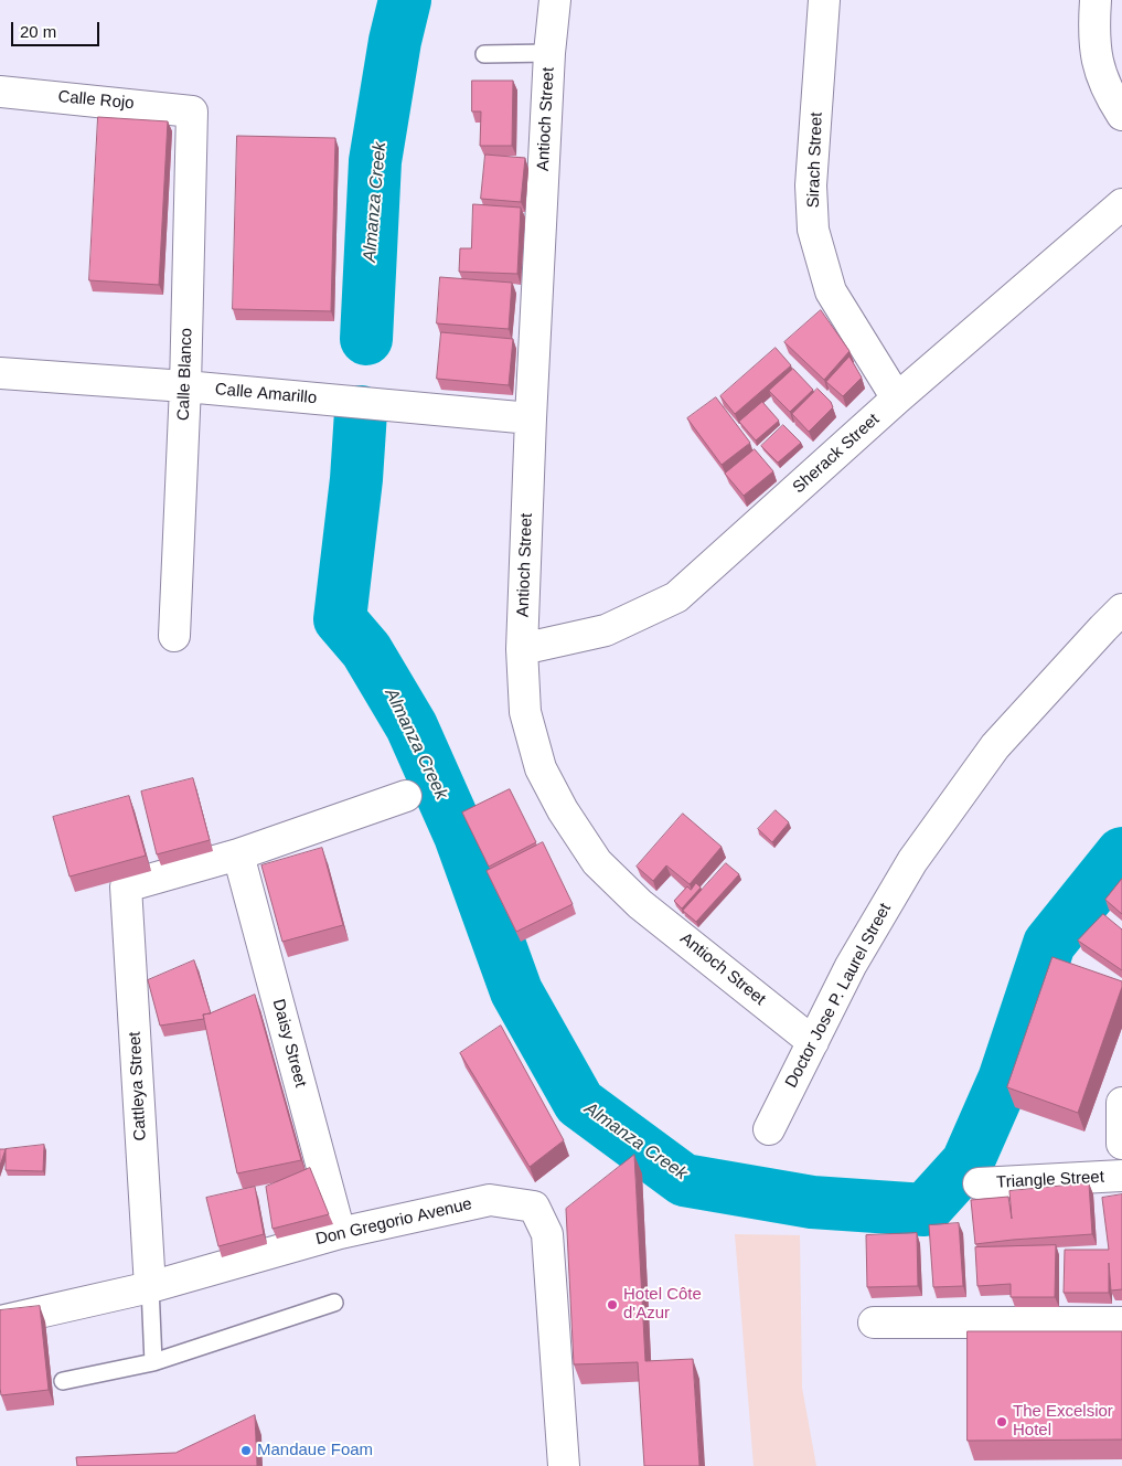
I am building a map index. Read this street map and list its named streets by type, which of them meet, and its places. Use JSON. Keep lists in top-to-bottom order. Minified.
{"streets":{"street":["Calle Rojo","Antioch Street","Sirach Street","Calle Blanco","Calle Amarillo","Sherack Street","Doctor Jose P. Laurel Street","Daisy Street","Cattleya Street","Triangle Street","Don Gregorio Avenue"]},"crossings":[["Calle Rojo","Calle Blanco"],["Antioch Street","Calle Amarillo"],["Antioch Street","Sherack Street"],["Antioch Street","Doctor Jose P. Laurel Street"],["Sirach Street","Sherack Street"],["Calle Blanco","Calle Amarillo"],["Daisy Street","Cattleya Street"],["Daisy Street","Don Gregorio Avenue"],["Cattleya Street","Don Gregorio Avenue"]],"water":["Almanza Creek"],"places":["Hotel Côte d'Azur","The Excelsior Hotel","Mandaue Foam"],"scale_bar":"20 m"}
